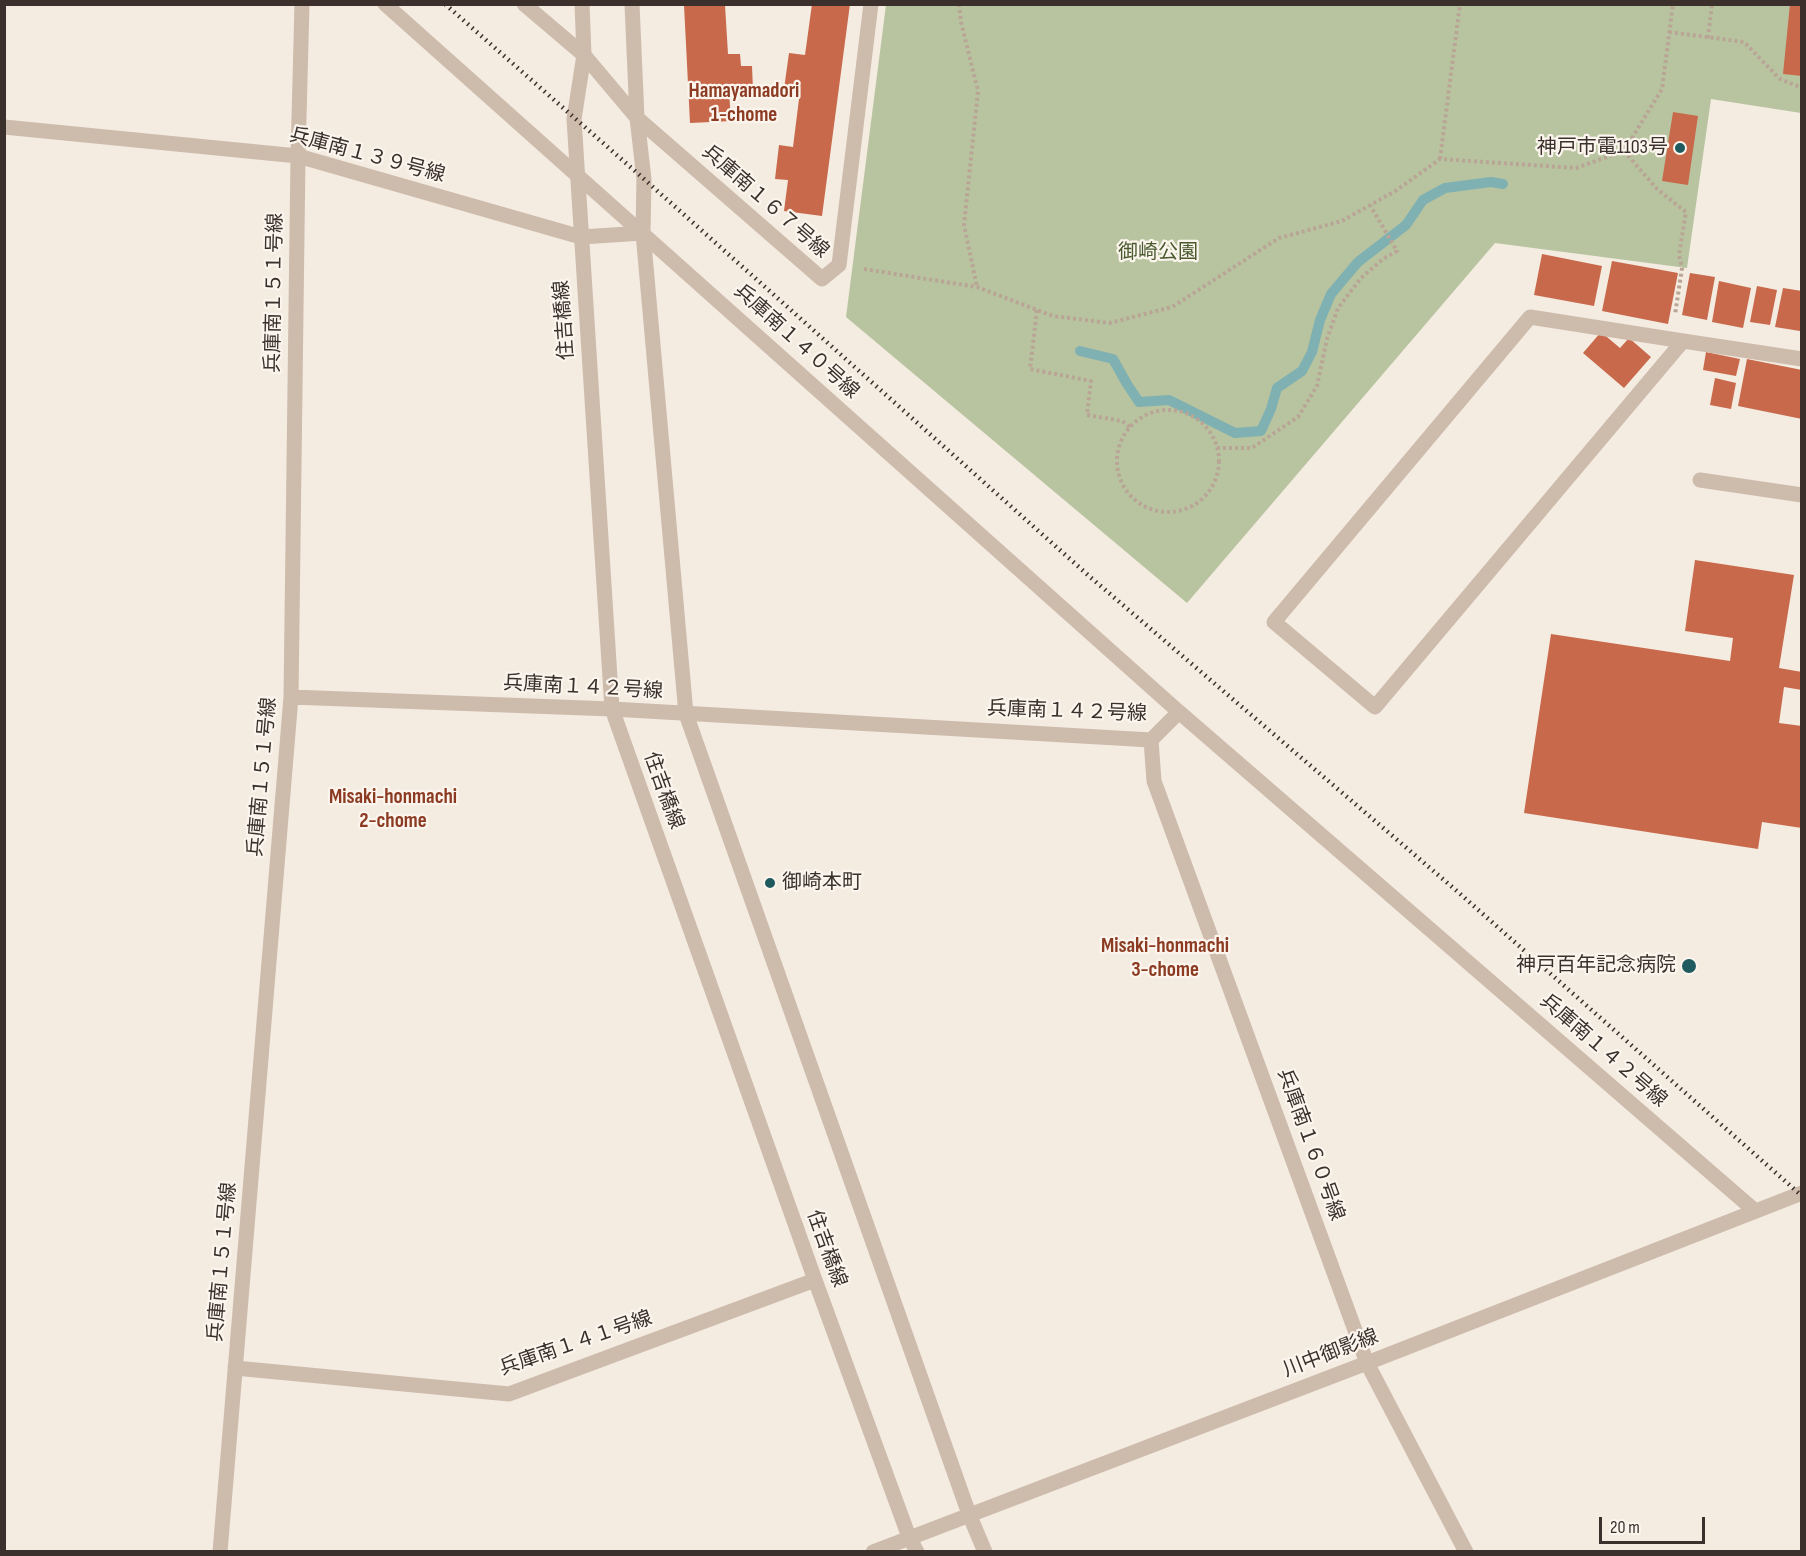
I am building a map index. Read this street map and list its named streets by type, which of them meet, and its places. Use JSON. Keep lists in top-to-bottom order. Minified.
{"streets":{"street":["兵庫南１３９号線","兵庫南１６７号線","兵庫南１５１号線","住吉橋線","兵庫南１４０号線","兵庫南１４２号線","兵庫南１６０号線","兵庫南１４１号線","川中御影線"]},"crossings":[["兵庫南１３９号線","兵庫南１５１号線"],["兵庫南１３９号線","住吉橋線"],["兵庫南１３９号線","兵庫南１４０号線"],["兵庫南１６７号線","住吉橋線"],["兵庫南１５１号線","兵庫南１４２号線"],["兵庫南１５１号線","兵庫南１４１号線"],["住吉橋線","兵庫南１４０号線"],["住吉橋線","兵庫南１４２号線"],["住吉橋線","兵庫南１４１号線"],["住吉橋線","川中御影線"],["兵庫南１４０号線","兵庫南１４２号線"],["兵庫南１４２号線","兵庫南１６０号線"],["兵庫南１４２号線","川中御影線"],["兵庫南１６０号線","川中御影線"]],"districts":["Hamayamadori 1-chome","Misaki-honmachi 2-chome","Misaki-honmachi 3-chome"],"parks":["御崎公園"],"places":["神戸市電1103号","御崎本町","神戸百年記念病院"],"scale_bar":"20 m"}
